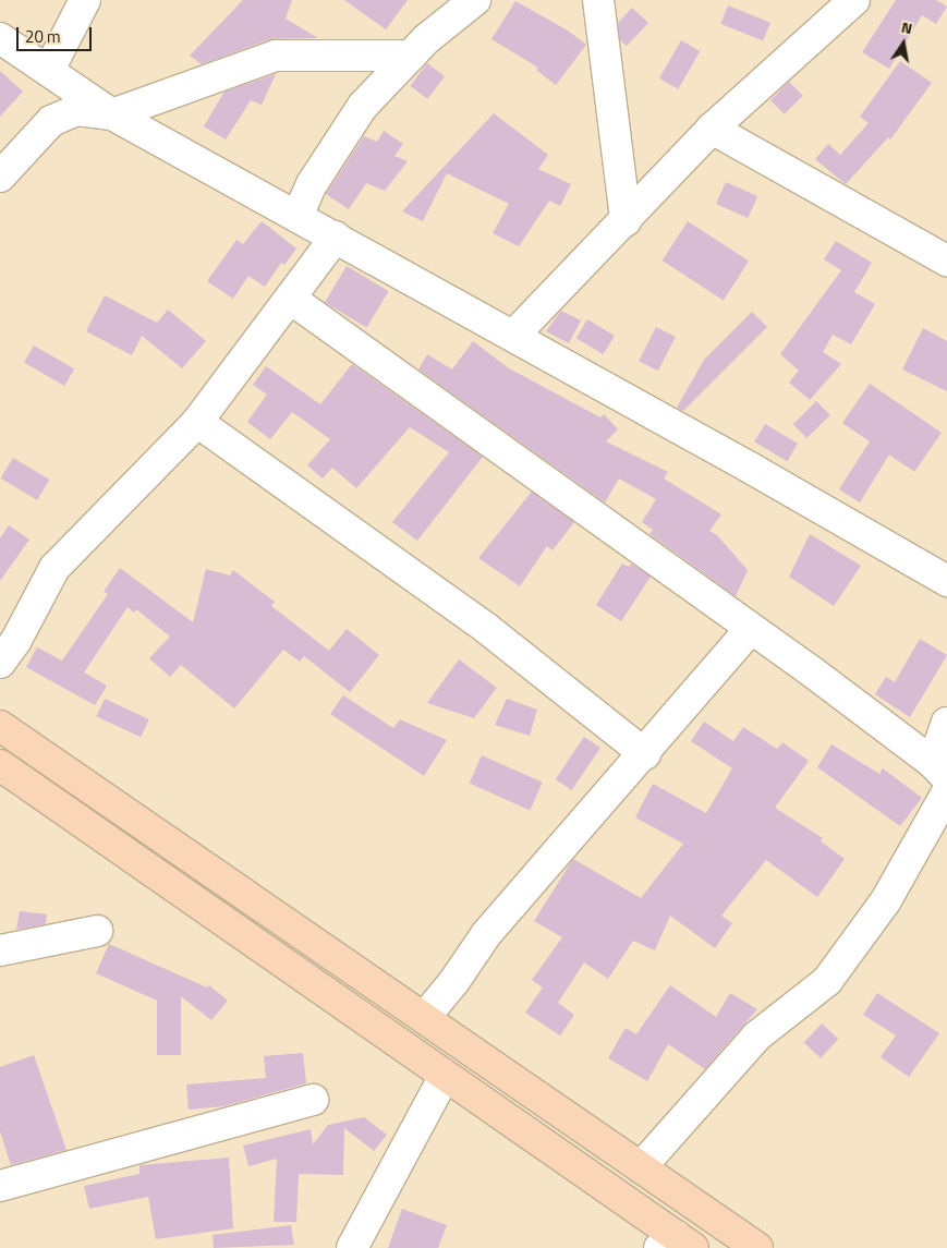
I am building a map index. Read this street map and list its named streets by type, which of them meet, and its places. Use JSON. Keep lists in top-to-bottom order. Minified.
{"scale_bar":"20 m","north":"top"}
